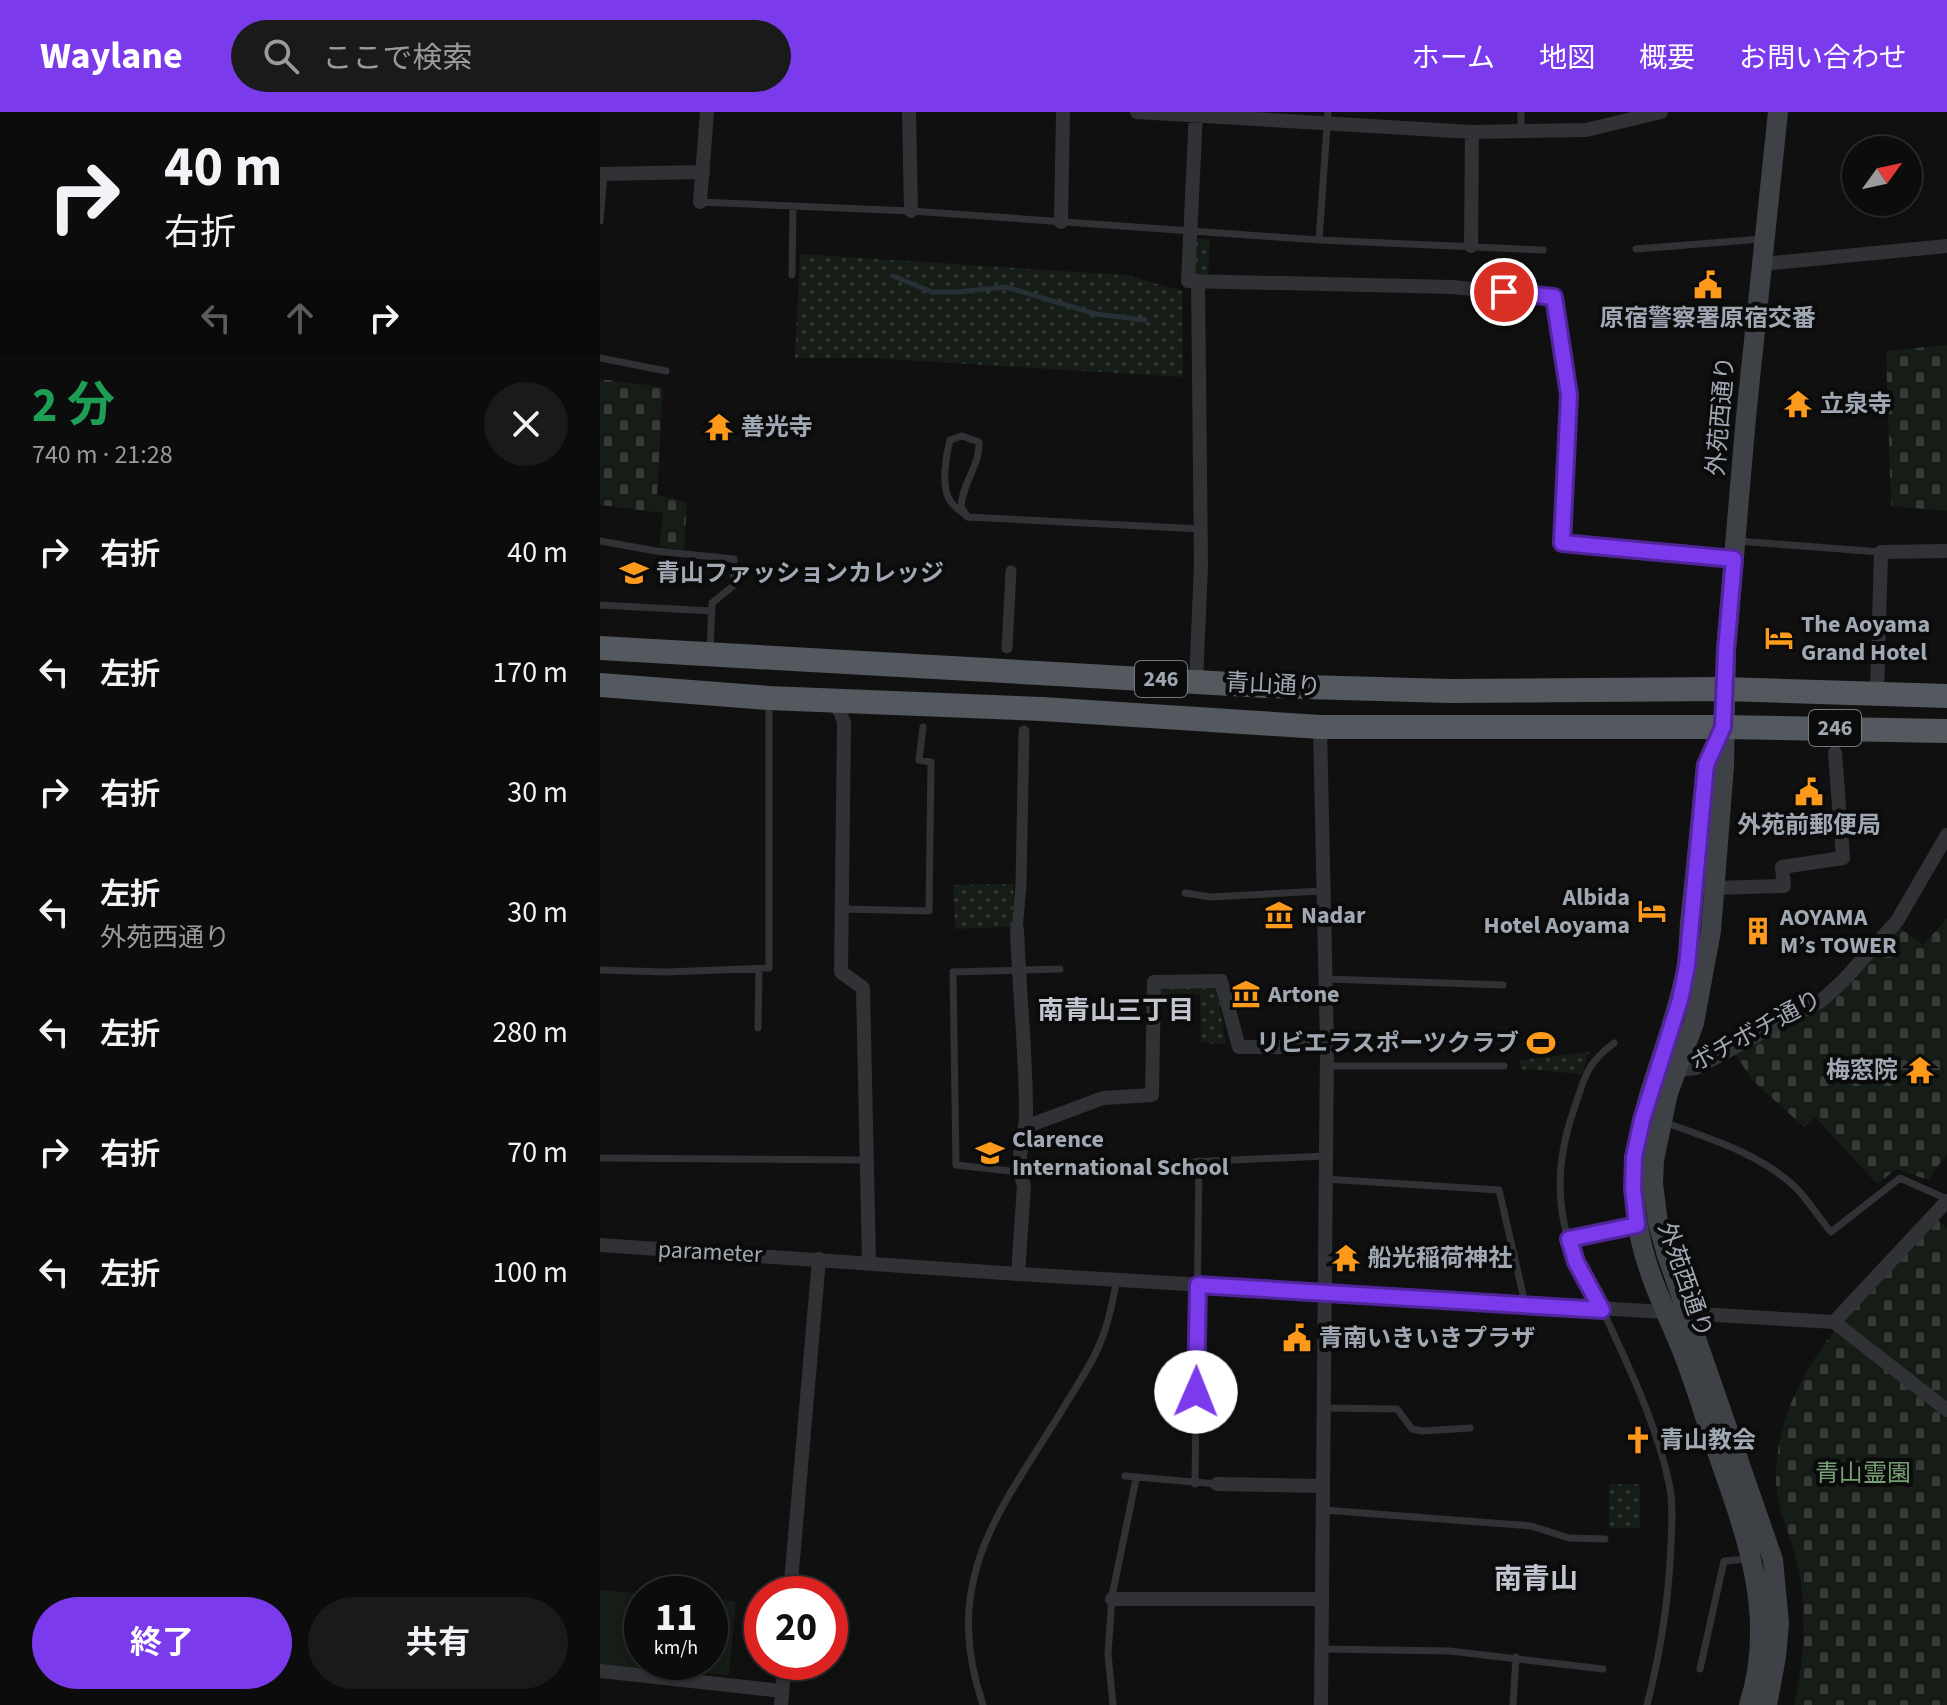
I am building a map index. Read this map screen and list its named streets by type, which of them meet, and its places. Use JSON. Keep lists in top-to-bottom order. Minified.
{"streets":{"highway":["246","青山通り"],"main road":["外苑西通り"],"street":["ボチボチ通り","parameter"]},"crossings":[["外苑西通り","青山通り"],["外苑西通り","ボチボチ通り"],["外苑西通り","parameter"]],"districts":["南青山三丁目","南青山"],"parks":["青山霊園"],"places":{"public building":["原宿警察署原宿交番","外苑前郵便局","青南いきいきプラザ"],"temple":["立泉寺","善光寺","梅窓院","船光稲荷神社"],"school or university":["青山ファッションカレッジ","Clarence International School"],"hotel":["The Aoyama Grand Hotel","Albida Hotel Aoyama"],"museum":["Nadar","Artone"],"building":["AOYAMA M’s TOWER"],"sports":["リビエラスポーツクラブ"],"church":["青山教会"]},"north":"top right","page":{"header":"Waylane","search":"ここで検索","nav":["ホーム","地図","概要","お問い合わせ"],"turn":["40 m","右折"],"heading":["2 分","740 m · 21:28"],"list":[{"name":"右折","value":"40 m"},{"name":"左折","value":"170 m"},{"name":"右折","value":"30 m"},{"name":"左折","note":"外苑西通り","value":"30 m"},{"name":"左折","value":"280 m"},{"name":"右折","value":"70 m"},{"name":"左折","value":"100 m"}],"speed":"11 km/h","limit":"20","buttons":["終了","共有"]}}
